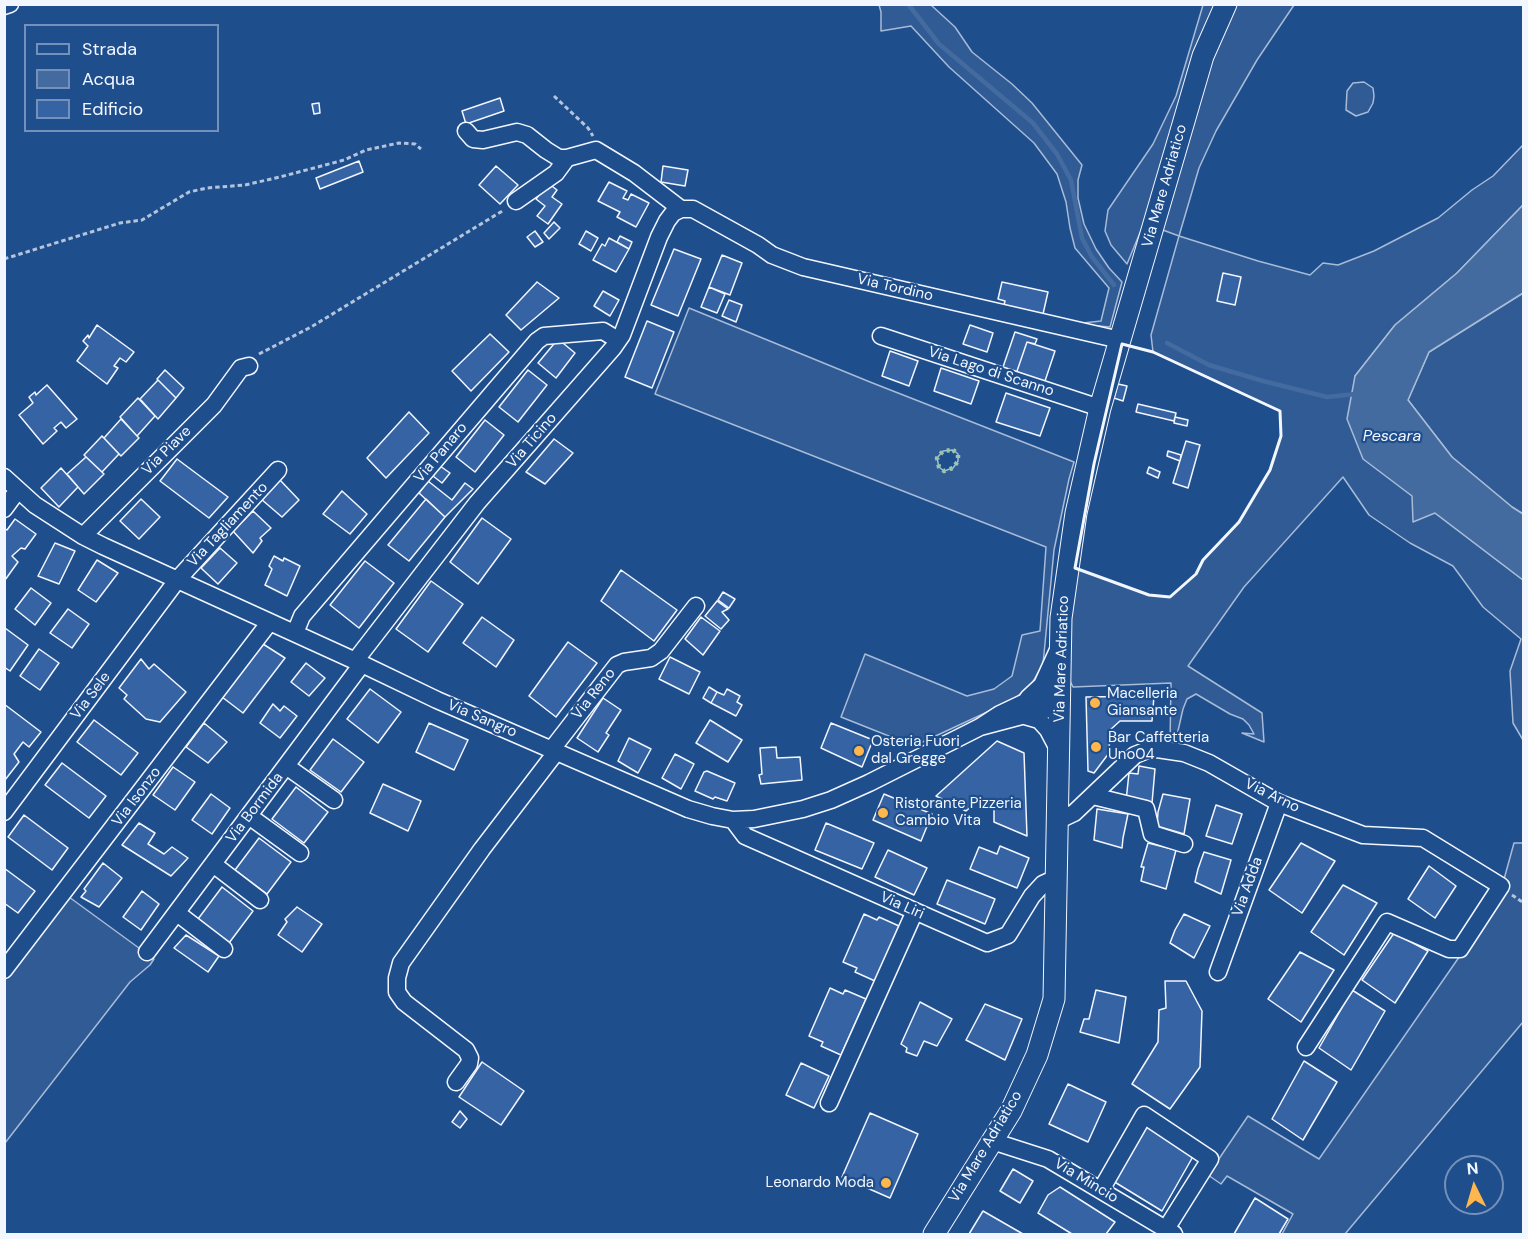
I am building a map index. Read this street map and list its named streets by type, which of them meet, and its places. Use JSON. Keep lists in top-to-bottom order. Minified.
{"streets":{"main road":["Via Mare Adriatico"],"street":["Via Tordino","Via Lago di Scanno","Via Ticino","Via Piave","Via Panaro","Via Tagliamento","Via Reno","Via Sele","Via Sangro","Via Arno","Via Isonzo","Via Bormida","Via Adda","Via Liri","Via Mincio"]},"crossings":[["Via Mare Adriatico","Via Tordino"],["Via Mare Adriatico","Via Lago di Scanno"],["Via Mare Adriatico","Via Sangro"],["Via Mare Adriatico","Via Arno"],["Via Mare Adriatico","Via Liri"],["Via Mare Adriatico","Via Mincio"],["Via Tordino","Via Ticino"],["Via Ticino","Via Panaro"],["Via Ticino","Via Sangro"],["Via Ticino","Via Bormida"],["Via Piave","Via Sangro"],["Via Panaro","Via Sangro"],["Via Tagliamento","Via Sele"],["Via Tagliamento","Via Sangro"],["Via Reno","Via Sangro"],["Via Sele","Via Sangro"],["Via Sangro","Via Isonzo"],["Via Sangro","Via Bormida"],["Via Sangro","Via Liri"],["Via Arno","Via Adda"]],"water":["Pescara"],"places":["Macelleria Giansante","Bar Caffetteria Uno04","Osteria Fuori dal Gregge","Ristorante Pizzeria Cambio Vita","Leonardo Moda"],"legend":["Strada","Acqua","Edificio"],"north":"top"}
